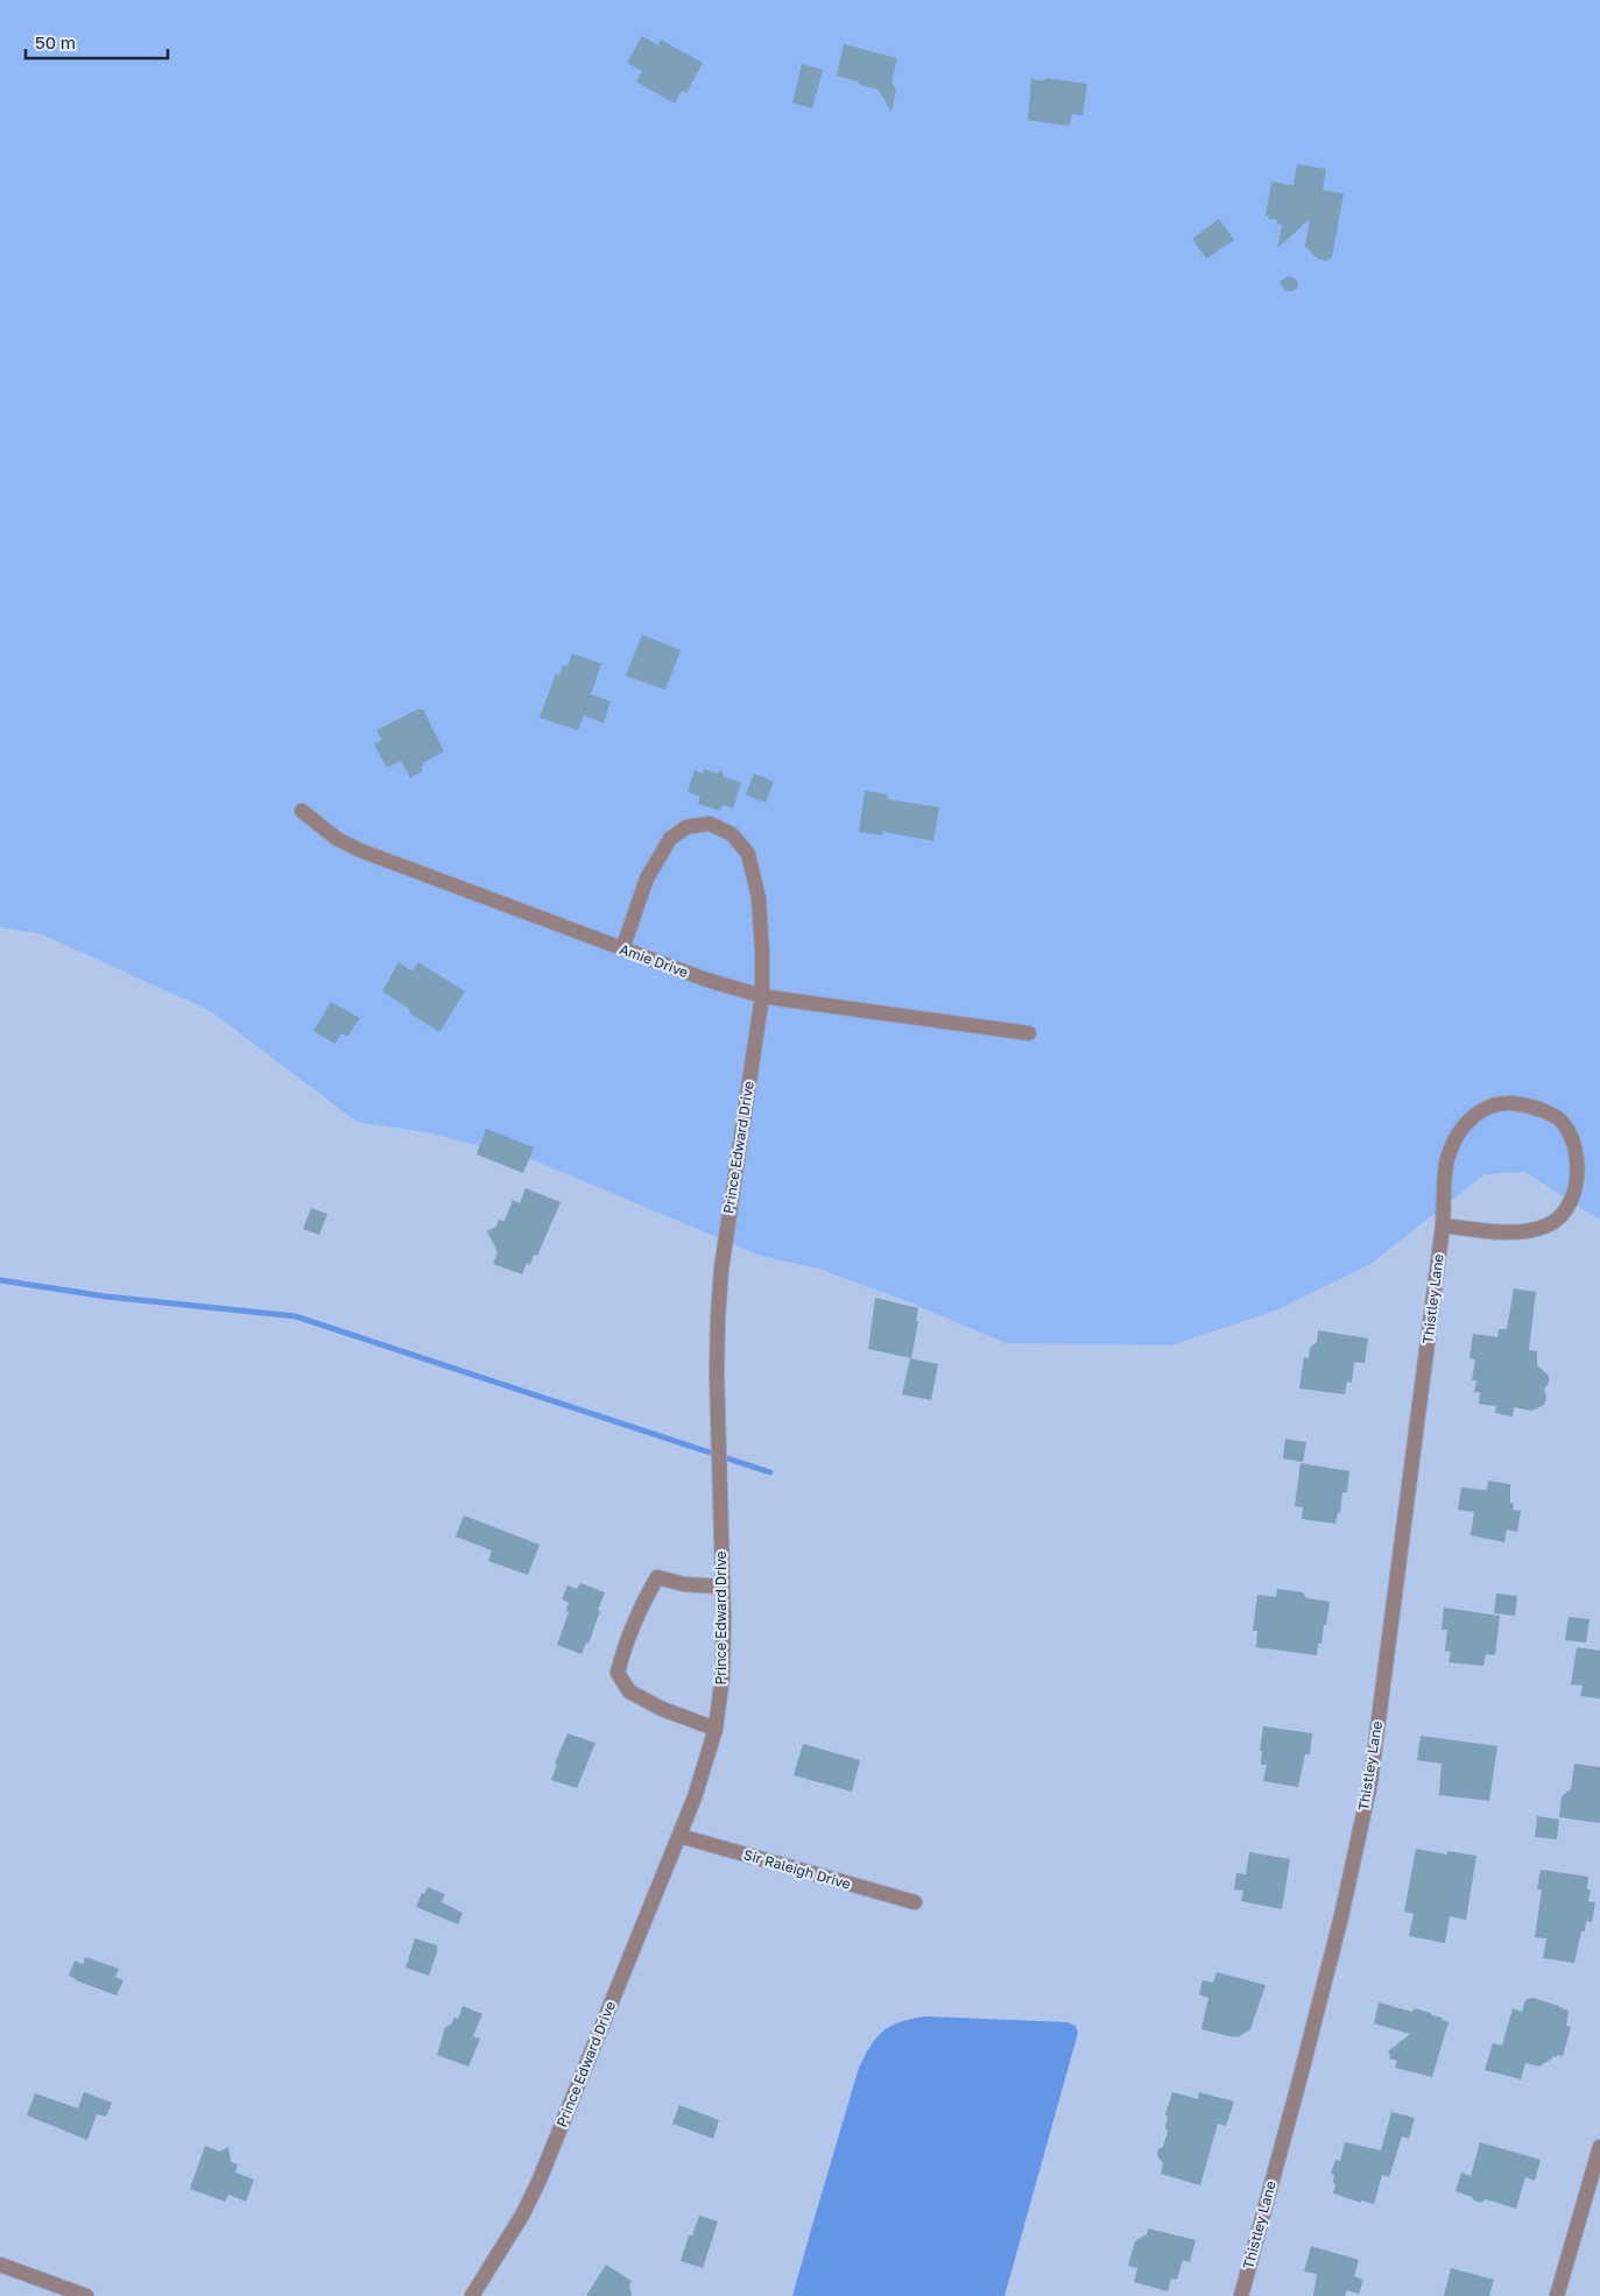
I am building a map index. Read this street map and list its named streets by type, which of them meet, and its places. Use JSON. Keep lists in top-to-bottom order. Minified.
{"streets":{"street":["Amie Drive","Prince Edward Drive","Thistley Lane","Sir Raleigh Drive"]},"crossings":[["Amie Drive","Prince Edward Drive"],["Prince Edward Drive","Sir Raleigh Drive"]],"scale_bar":"50 m"}
